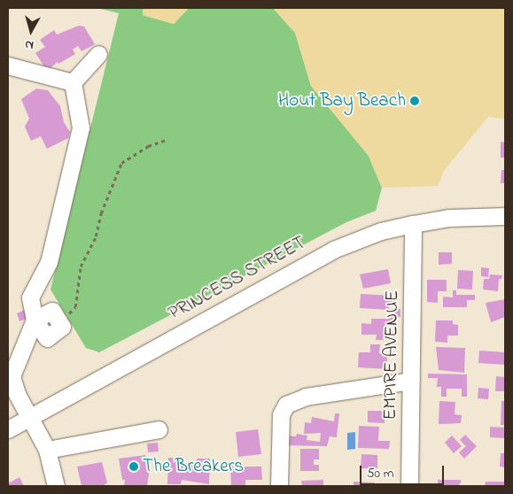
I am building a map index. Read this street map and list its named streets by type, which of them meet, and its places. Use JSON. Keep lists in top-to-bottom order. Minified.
{"streets":{"street":["PRINCESS STREET","EMPIRE AVENUE"]},"crossings":[["PRINCESS STREET","EMPIRE AVENUE"]],"places":["Hout Bay Beach","The Breakers"],"scale_bar":"50 m","north":"bottom"}
